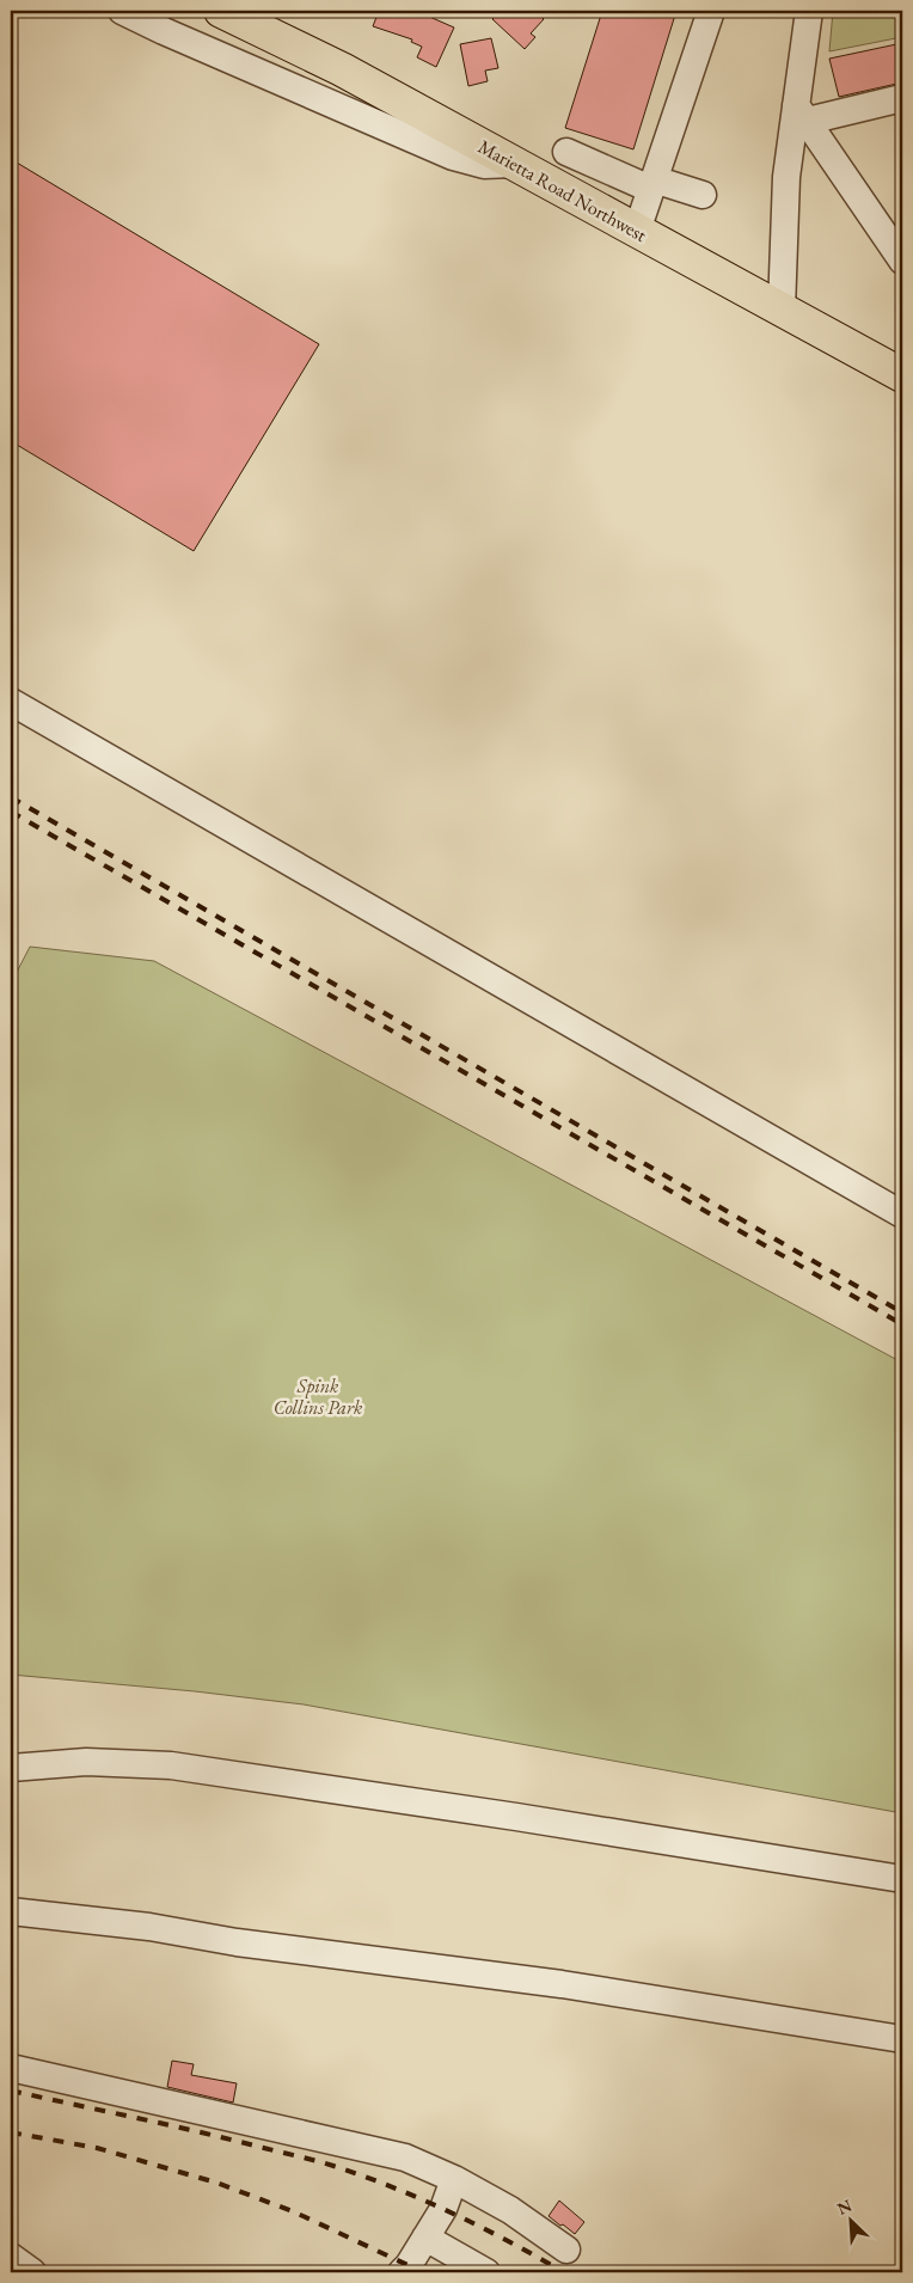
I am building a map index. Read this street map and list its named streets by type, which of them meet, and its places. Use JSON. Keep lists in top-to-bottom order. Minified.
{"streets":{"main road":["Marietta Road Northwest"]},"parks":["Spink Collins Park"],"north":"top left"}
